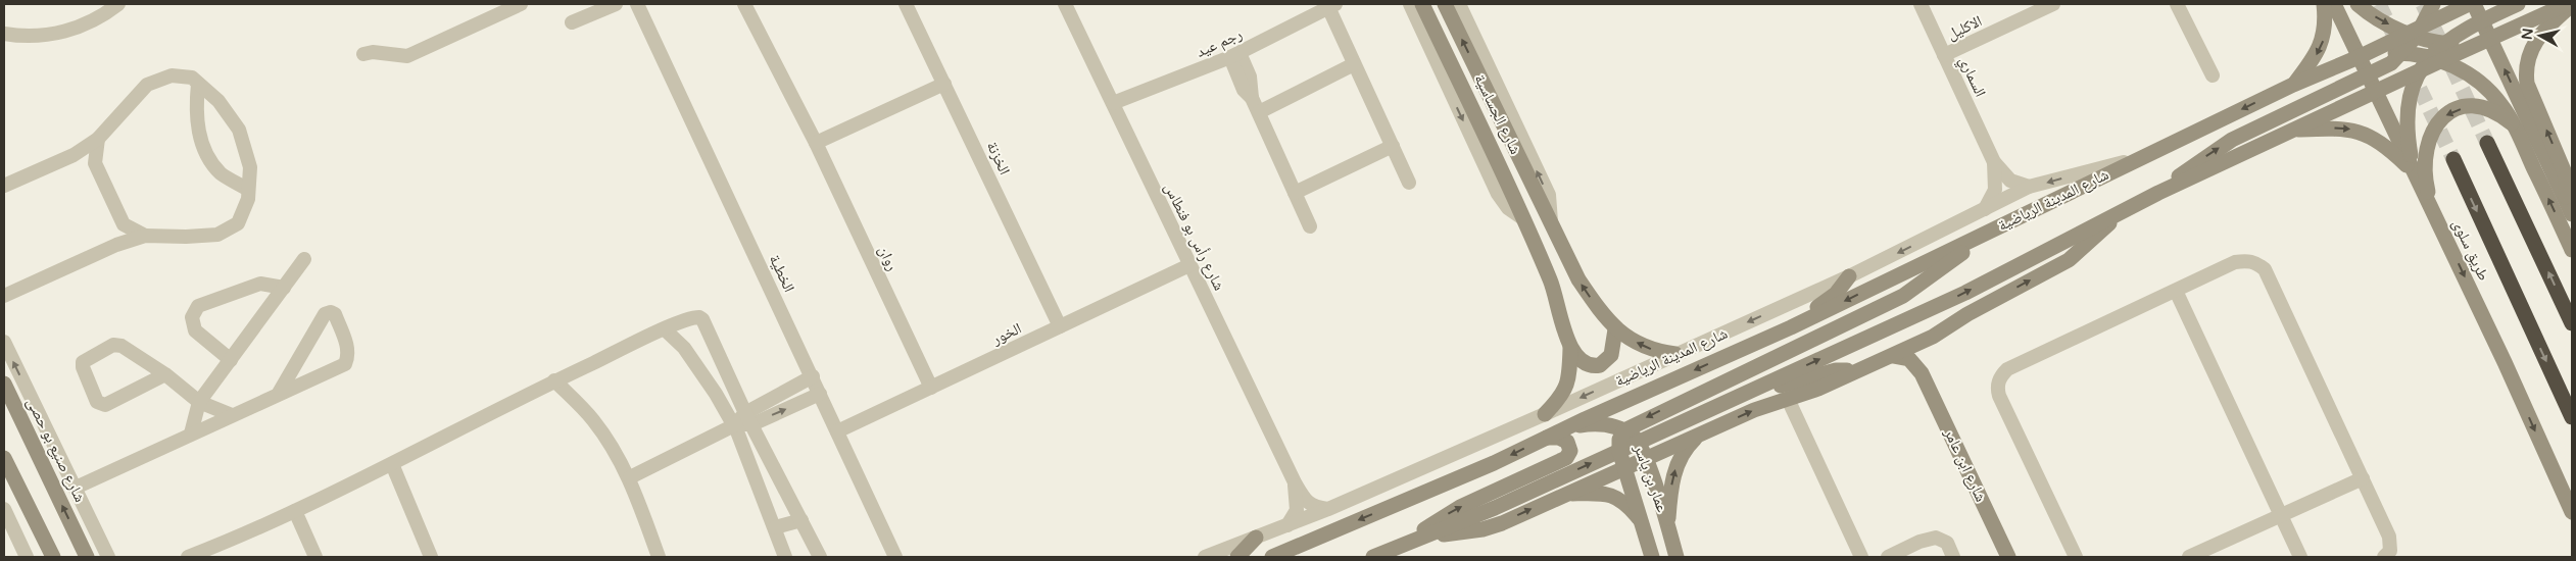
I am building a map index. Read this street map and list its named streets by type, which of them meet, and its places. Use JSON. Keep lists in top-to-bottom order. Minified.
{"streets":{"highway":["طريق سلوى"],"main road":["شارع الجساسية","شارع المدينة الرياضية","شارع صنيع بو حصى","شارع ابن عامر","عمار بن ياسر"],"street":["الاكليل","رجم عيد","السماري","الخزنة","شارع رأس بو فنطاس","روان","الخطية","الخور"]},"crossings":[["الاكليل","السماري"],["رجم عيد","شارع رأس بو فنطاس"],["السماري","شارع المدينة الرياضية"],["الخزنة","الخور"],["شارع المدينة الرياضية","شارع رأس بو فنطاس"],["شارع المدينة الرياضية","طريق سلوى"],["شارع المدينة الرياضية","عمار بن ياسر"],["شارع رأس بو فنطاس","الخور"],["روان","الخور"],["الخطية","الخور"]],"north":"left"}
